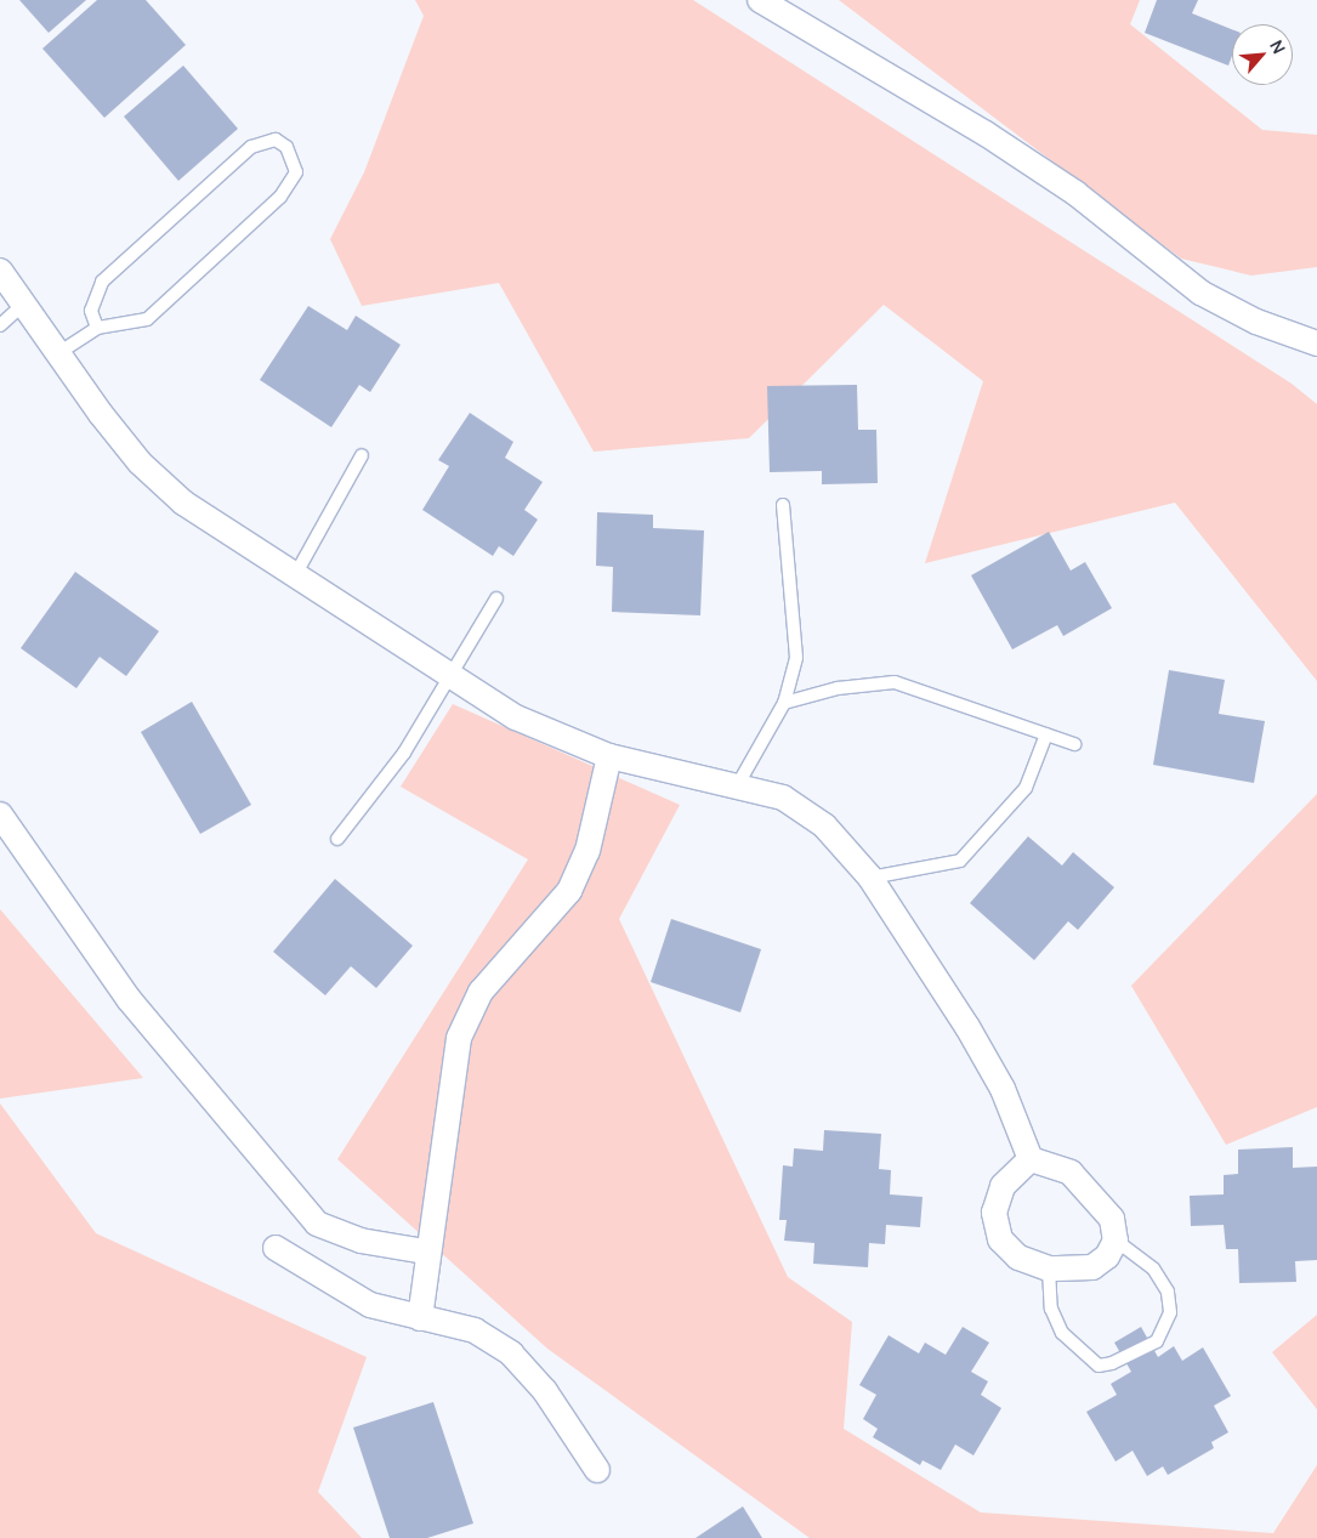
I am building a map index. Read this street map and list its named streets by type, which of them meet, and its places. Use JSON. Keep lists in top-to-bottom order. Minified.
{"north":"top right"}
